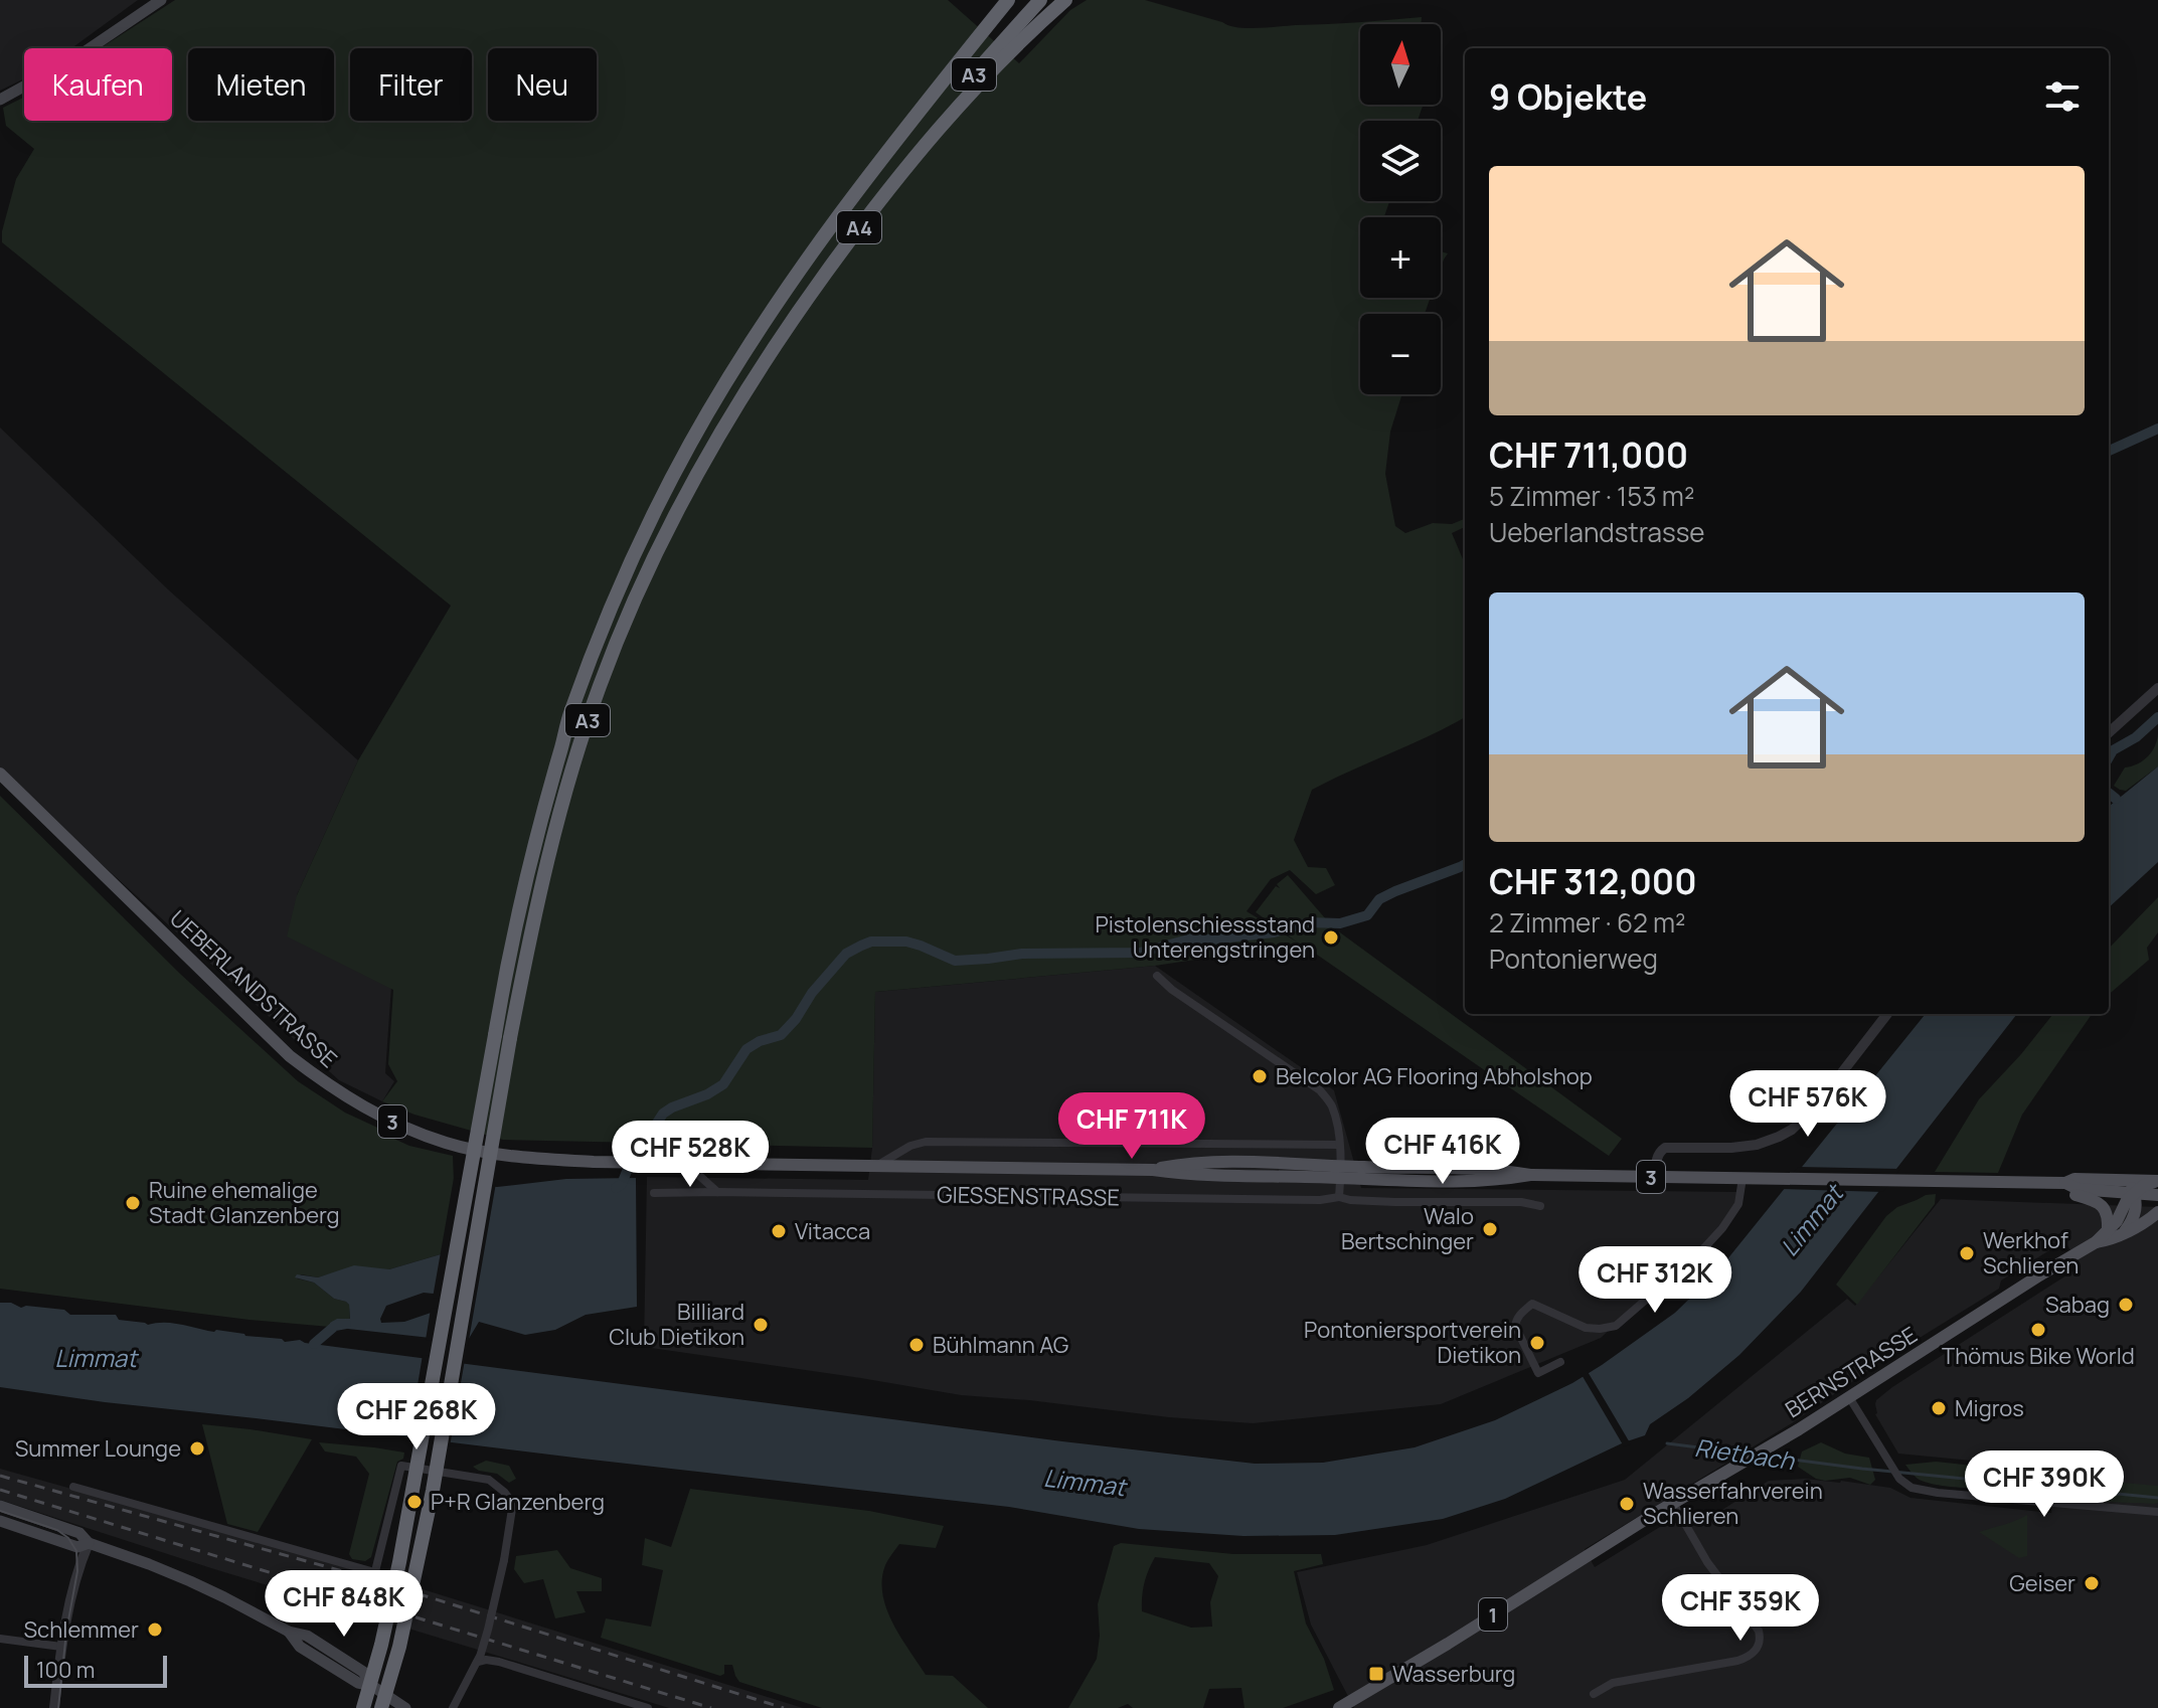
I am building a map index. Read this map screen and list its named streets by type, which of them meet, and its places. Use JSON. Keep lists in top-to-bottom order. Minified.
{"streets":{"highway":["A3","A4"],"main road":["UEBERLANDSTRASSE","3","BERNSTRASSE","1"],"street":["GIESSENSTRASSE"]},"crossings":[["A3","A4"],["UEBERLANDSTRASSE","BERNSTRASSE"]],"water":["Limmat","Rietbach"],"places":{"other":["Pistolenschiessstand Unterengstringen","Belcolor AG Flooring Abholshop","Ruine ehemalige Stadt Glanzenberg","Walo Bertschinger","Vitacca","Werkhof Schlieren","Sabag","Billiard Club Dietikon","Thömus Bike World","Pontoniersportverein Dietikon","Bühlmann AG","Migros","Summer Lounge","P+R Glanzenberg","Wasserfahrverein Schlieren","Geiser","Schlemmer"],"transit":["Wasserburg"]},"scale_bar":"100 m","north":"top","page":{"map_buttons":["+","−"],"chip":["Kaufen","Mieten","Filter","Neu"],"heading":"9 Objekte","list":[{"name":"CHF 711,000","note":"5 Zimmer · 153 m² · Ueberlandstrasse"},{"name":"CHF 312,000","note":"2 Zimmer · 62 m² · Pontonierweg"}],"price":["CHF 576K","CHF 711K","CHF 416K","CHF 528K","CHF 312K","CHF 268K","CHF 390K","CHF 848K","CHF 359K"],"scale":"100 m"}}
